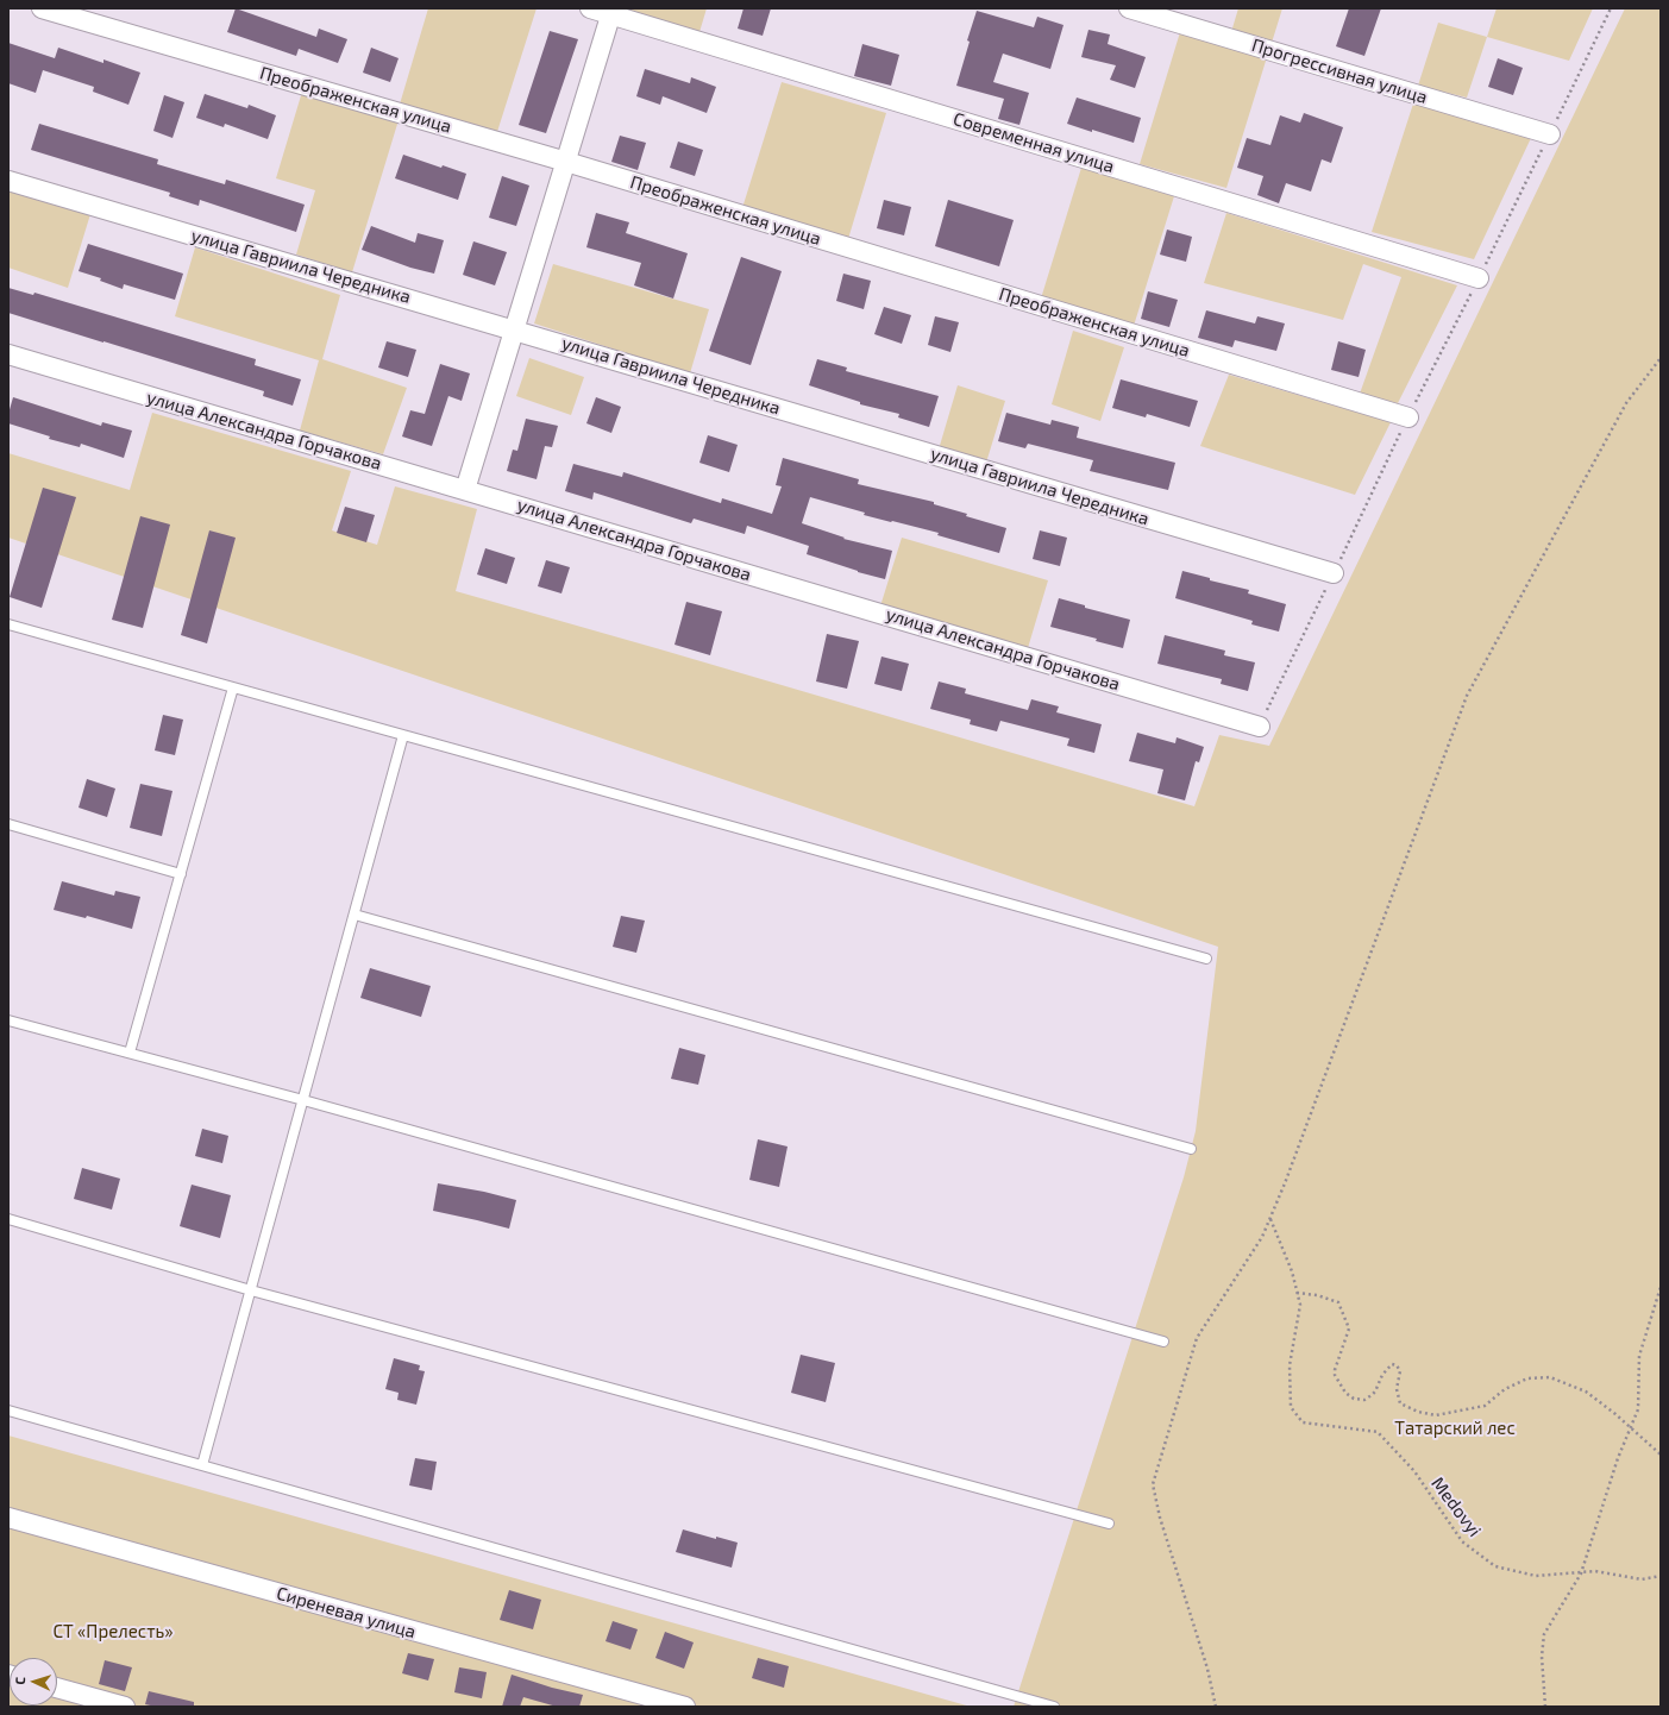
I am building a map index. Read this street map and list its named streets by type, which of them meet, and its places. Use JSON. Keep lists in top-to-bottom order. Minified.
{"streets":{"street":["Прогрессивная улица","Преображенская улица","Современная улица","улица Гавриила Чередника","улица Александра Горчакова","Сиреневая улица"],"path":["Medovyi"]},"parks":["Татарский лес","СТ «Прелесть»"],"north":"left"}
